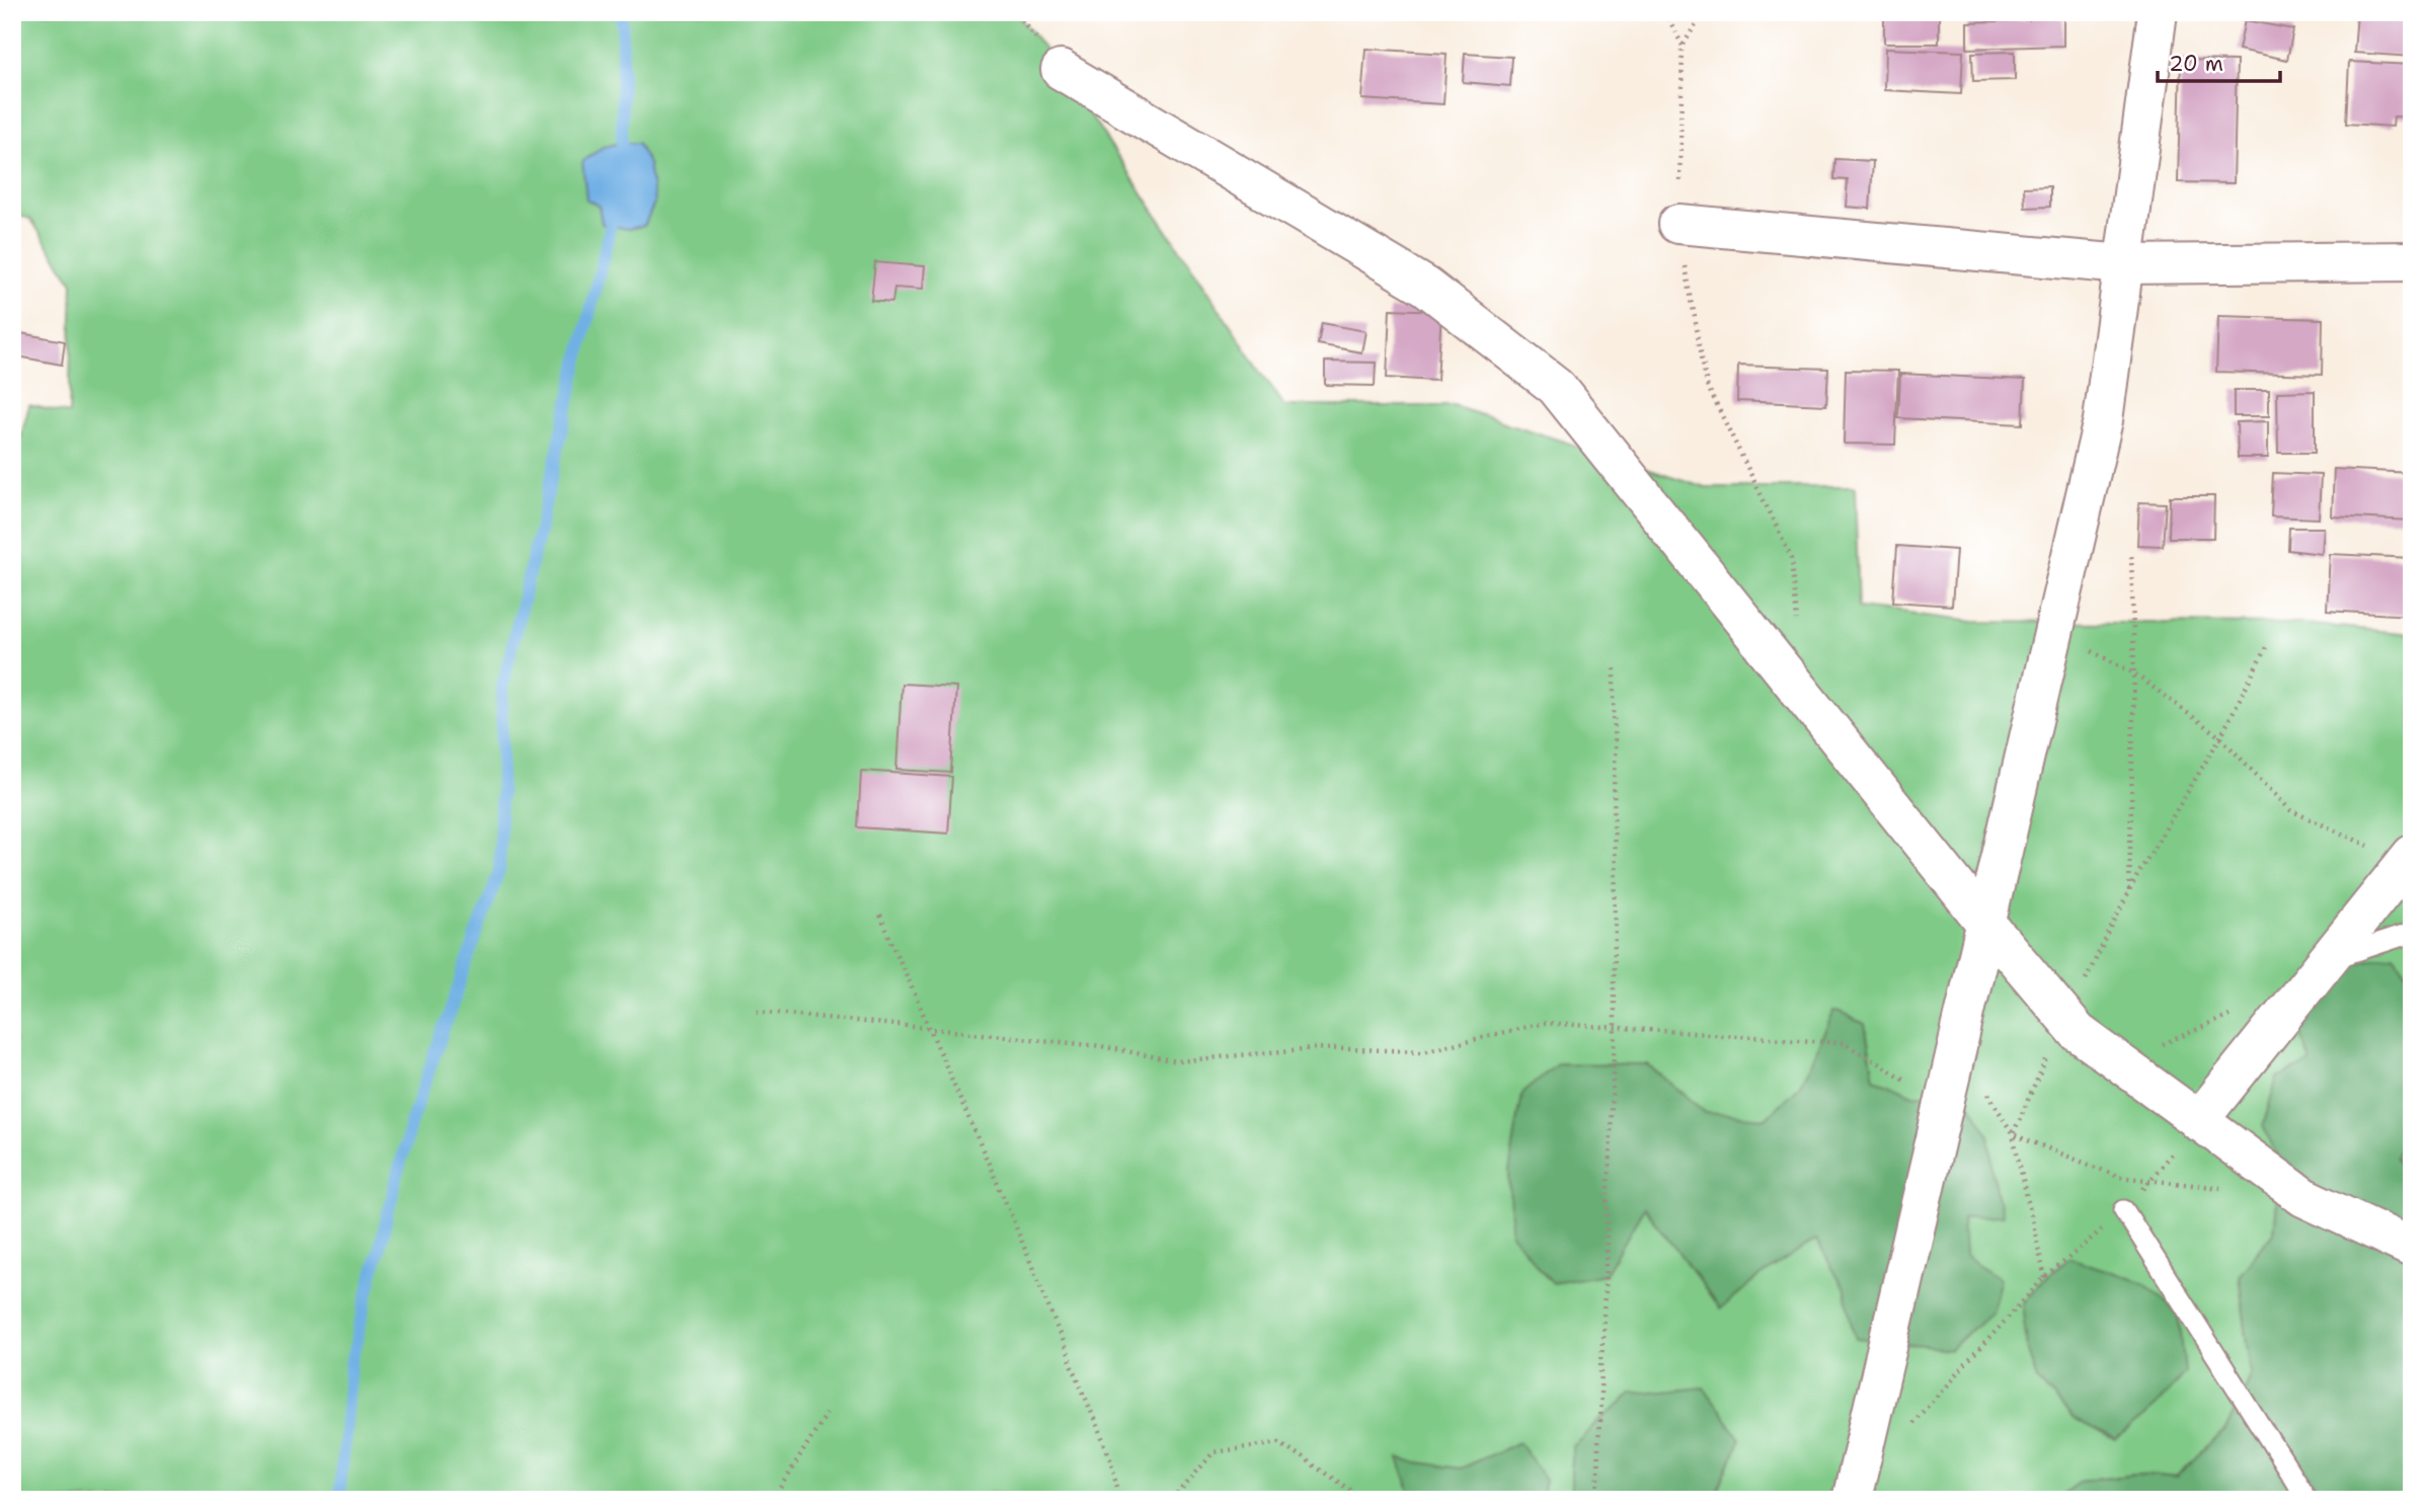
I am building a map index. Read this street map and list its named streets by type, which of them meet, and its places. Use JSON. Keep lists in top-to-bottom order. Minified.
{"scale_bar":"20 m"}
